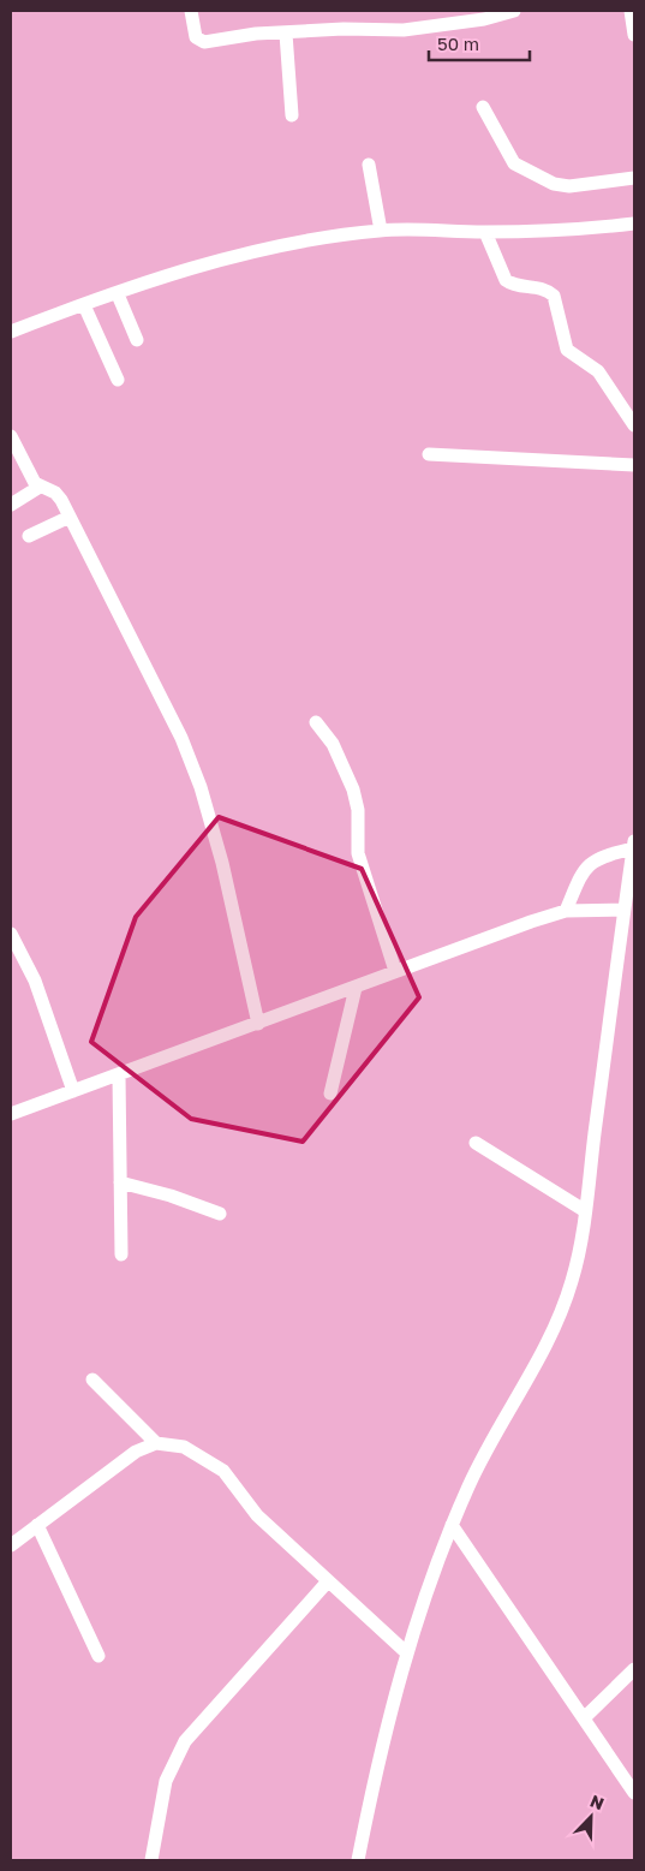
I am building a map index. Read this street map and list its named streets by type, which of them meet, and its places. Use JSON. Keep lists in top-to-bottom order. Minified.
{"scale_bar":"50 m","north":"top right"}
